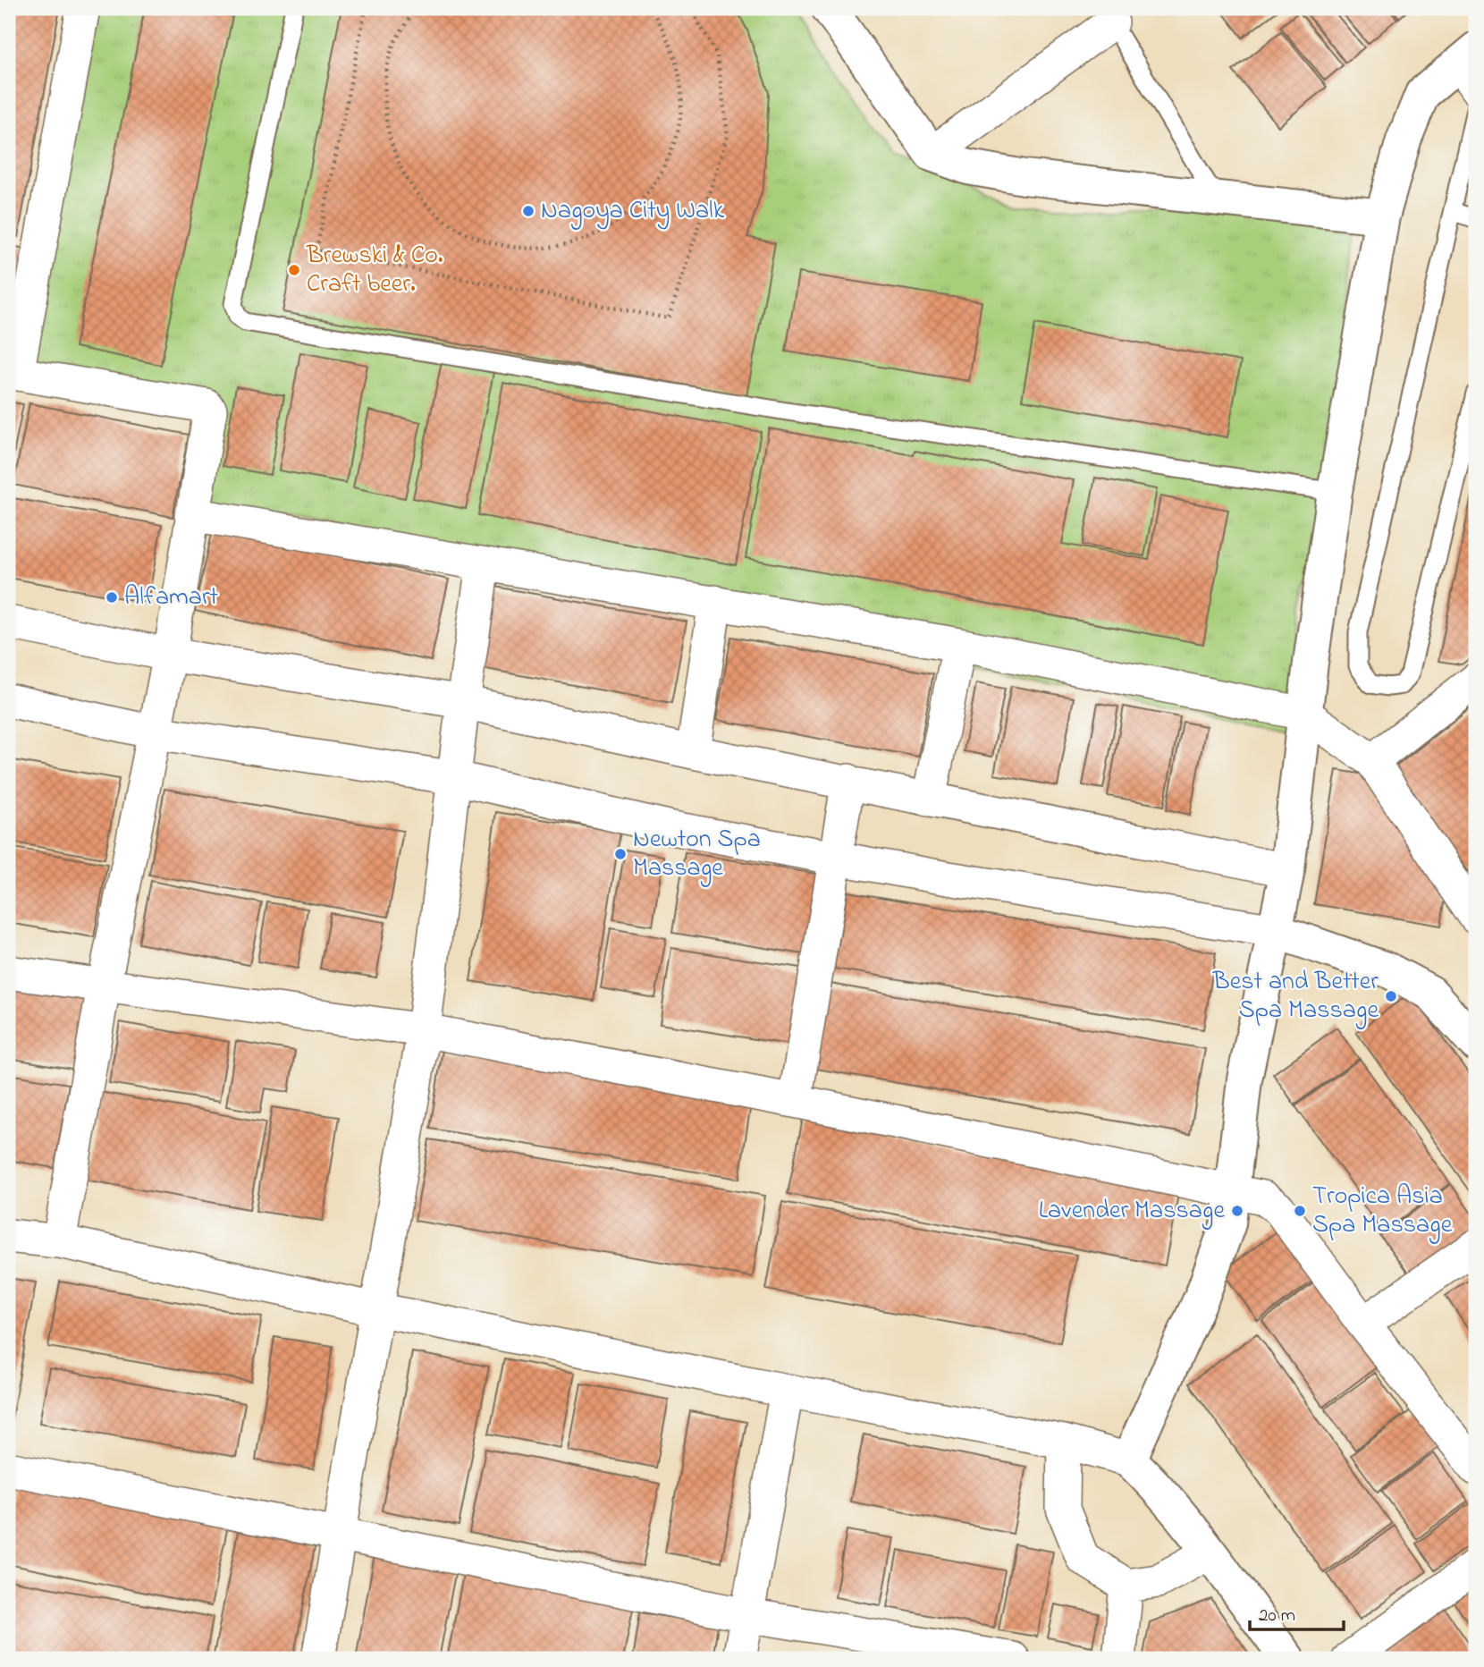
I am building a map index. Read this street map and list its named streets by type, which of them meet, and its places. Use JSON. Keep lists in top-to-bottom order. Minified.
{"places":["Nagoya City Walk","Brewski & Co. Craft beer.","Alfamart","Newton Spa Massage","Best and Better Spa Massage","Lavender Massage","Tropica Asia Spa Massage"],"scale_bar":"20 m"}
